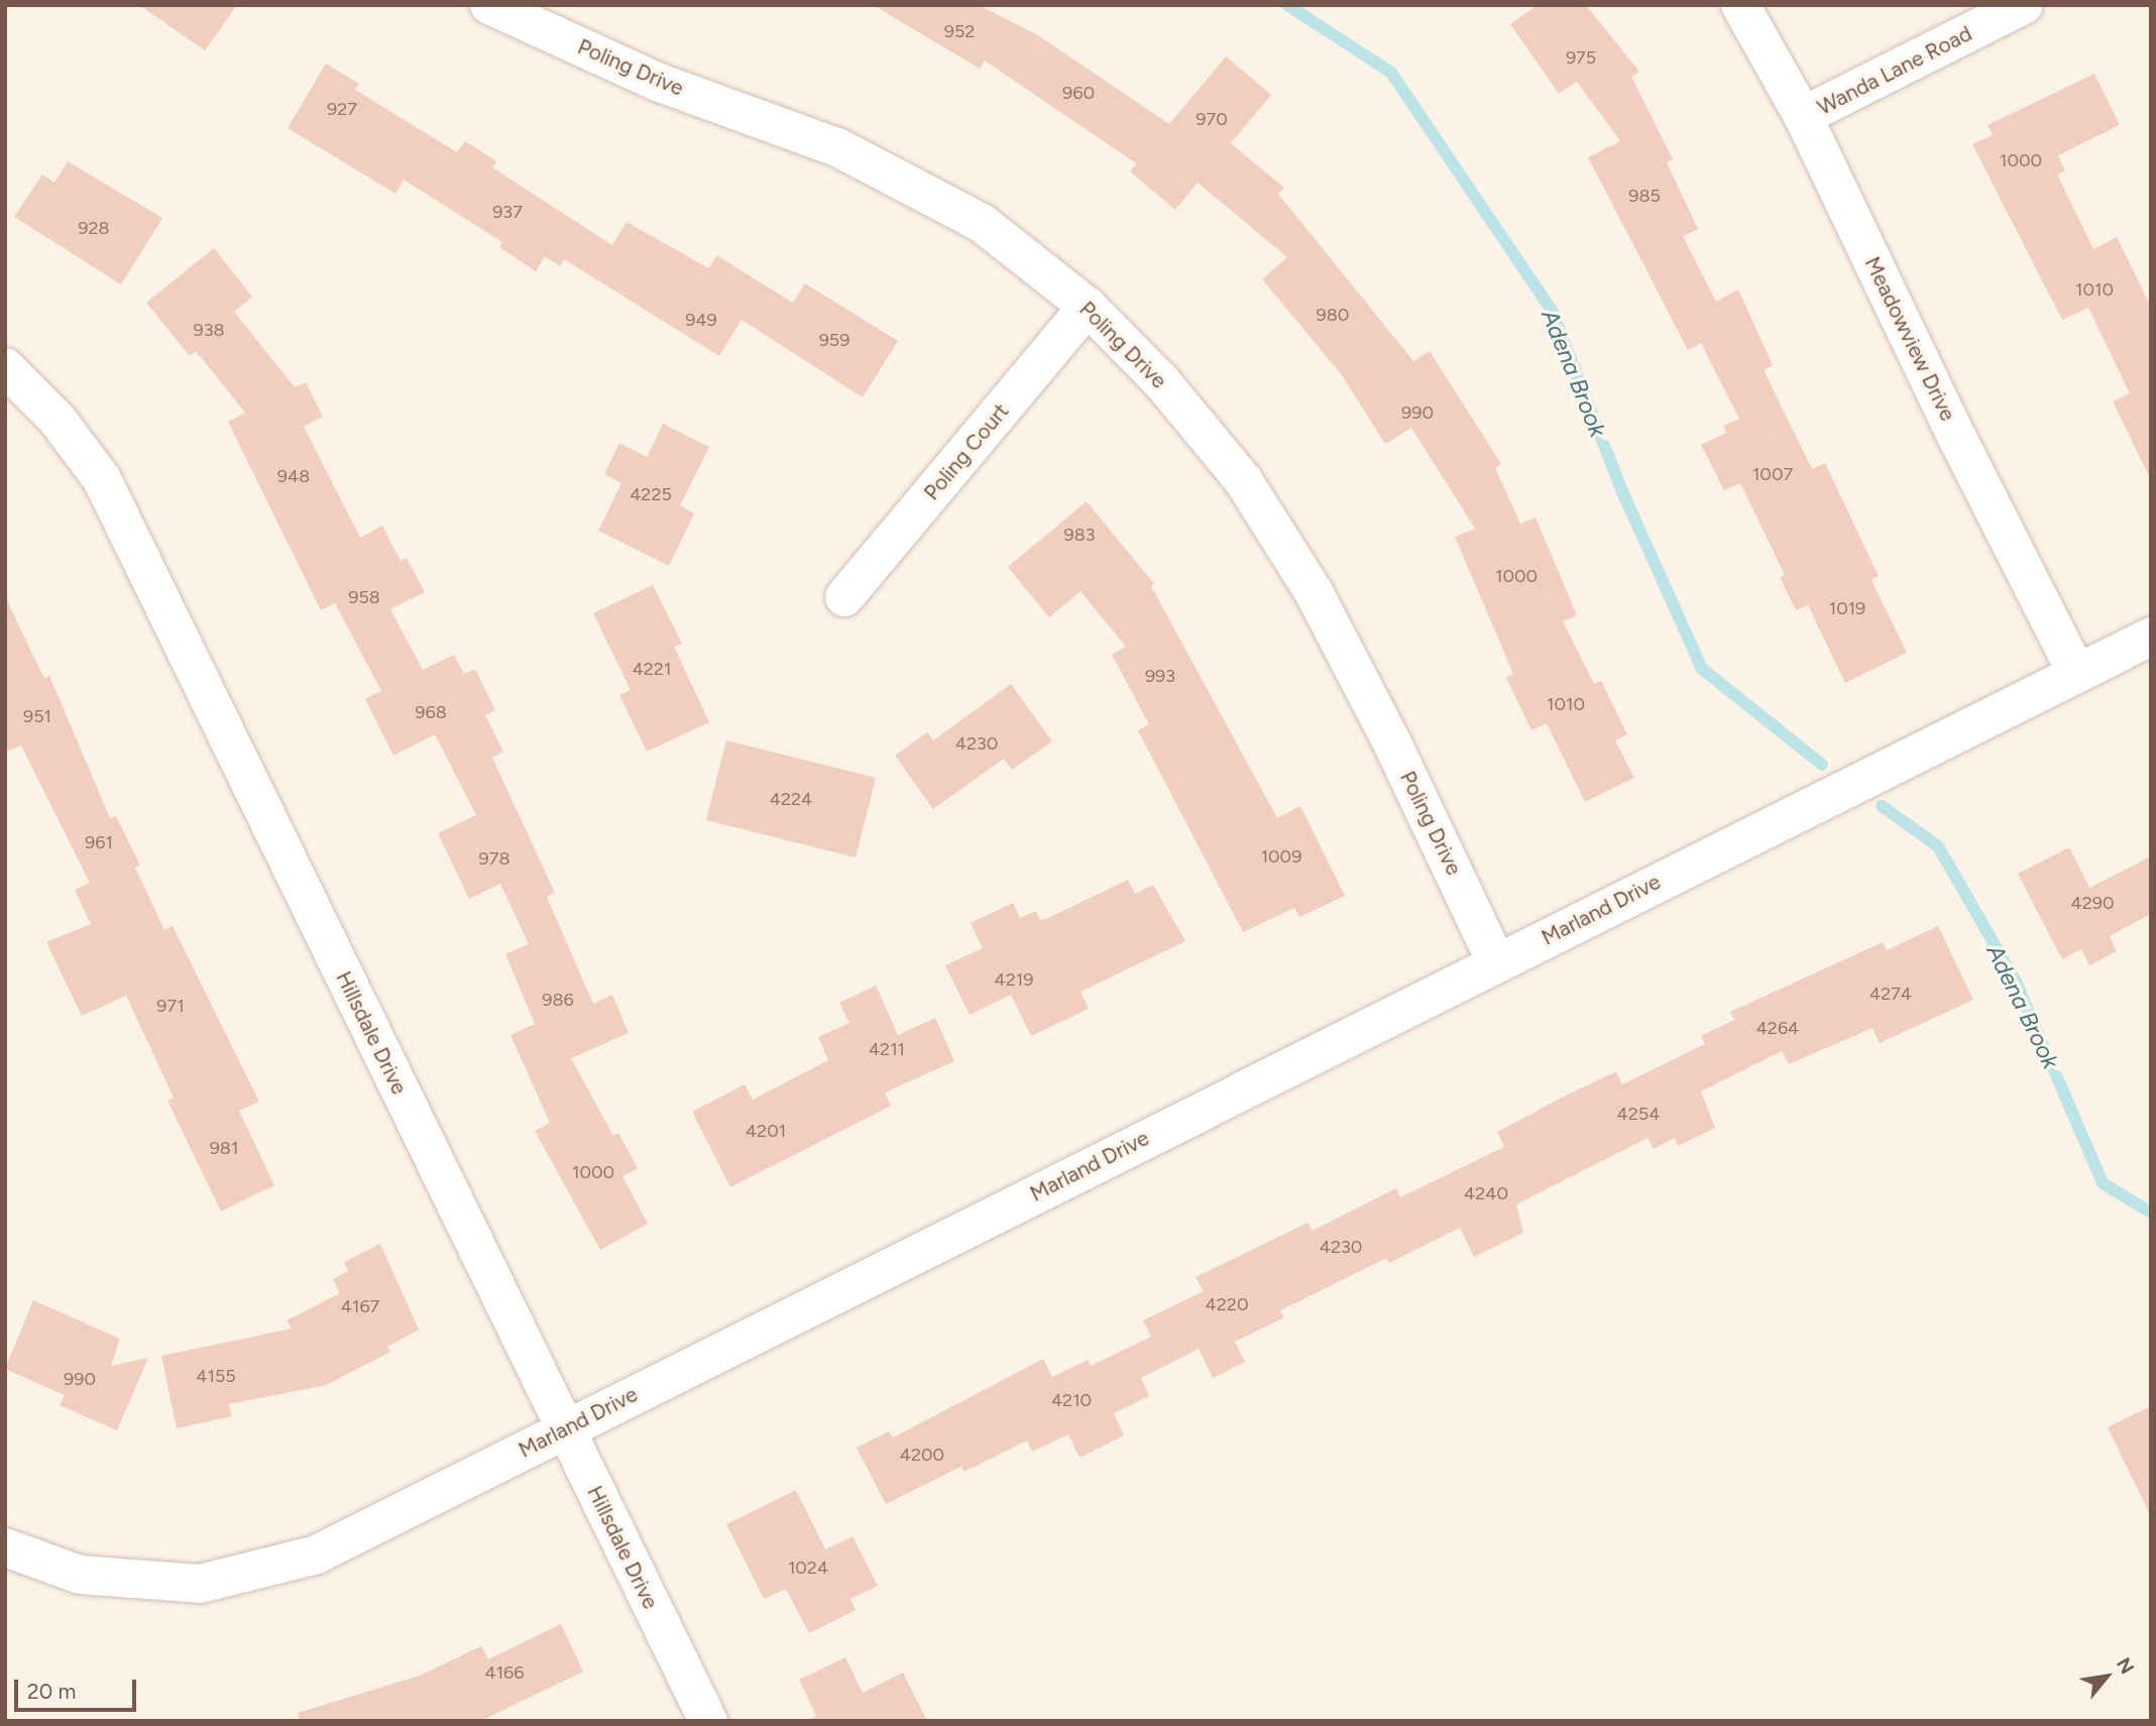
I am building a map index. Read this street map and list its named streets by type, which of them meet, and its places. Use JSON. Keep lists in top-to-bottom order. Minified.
{"streets":{"street":["Poling Drive","Wanda Lane Road","Meadowview Drive","Poling Court","Marland Drive","Hillsdale Drive"]},"crossings":[["Poling Drive","Poling Court"],["Poling Drive","Marland Drive"],["Wanda Lane Road","Meadowview Drive"],["Meadowview Drive","Marland Drive"],["Marland Drive","Hillsdale Drive"]],"water":["Adena Brook"],"house_numbers":["952","975","960","927","970","1000","985","937","928","1010","980","949","938","959","990","1007","948","4225","983","1000","958","1019","4221","993","1010","968","951","4230","4224","961","1009","978","4290","4219","4274","986","971","4264","4211","4254","4201","981","1000","4240","4230","4220","4167","4155","990","4210","4200","1024","4166"],"scale_bar":"20 m","north":"top right"}
